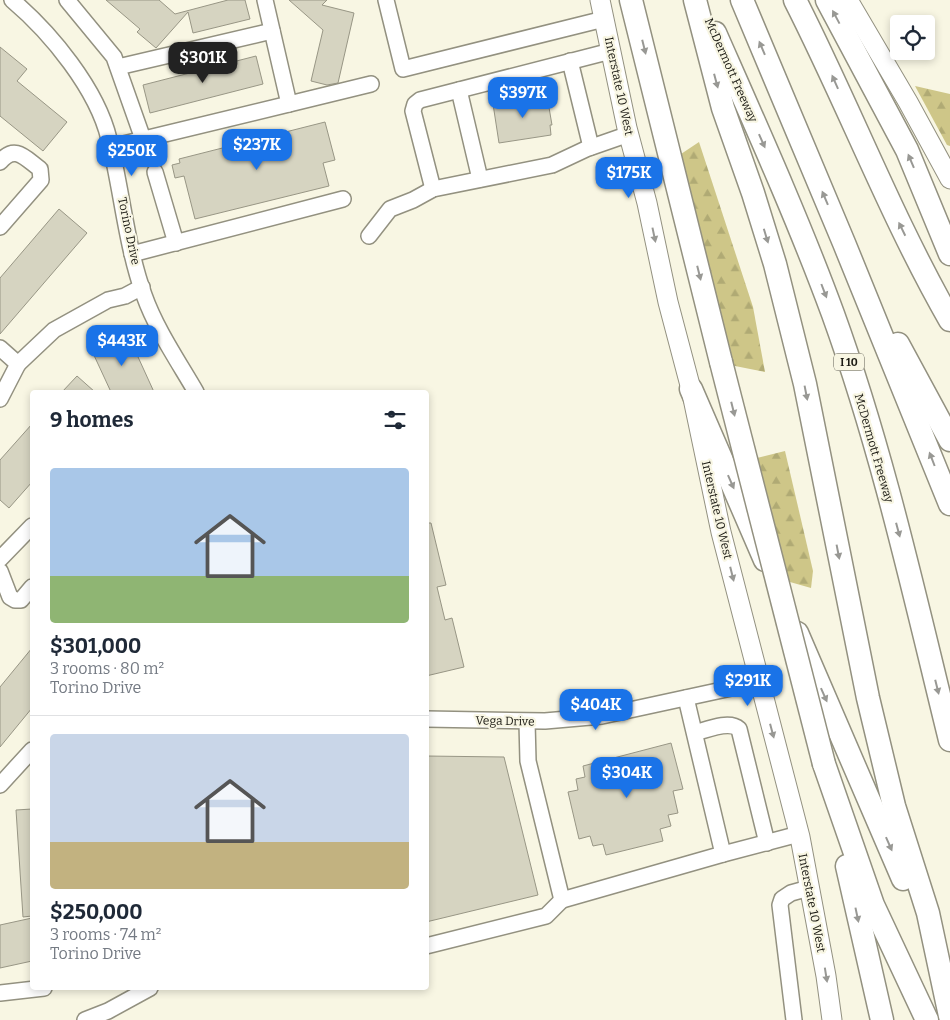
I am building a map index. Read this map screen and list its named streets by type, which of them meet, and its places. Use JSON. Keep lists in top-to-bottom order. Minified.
{"streets":{"highway":["McDermott Freeway","I 10"],"main road":["Interstate 10 West"],"street":["Torino Drive","Vega Drive"]},"crossings":[["Interstate 10 West","Vega Drive"]],"one_way":["Interstate 10 West"],"page":{"price":["$301K","$397K","$237K","$250K","$175K","$443K","$291K","$404K","$304K"],"heading":"9 homes","list":[{"name":"$301,000","note":"3 rooms · 80 m² · Torino Drive"},{"name":"$250,000","note":"3 rooms · 74 m² · Torino Drive"}]}}
